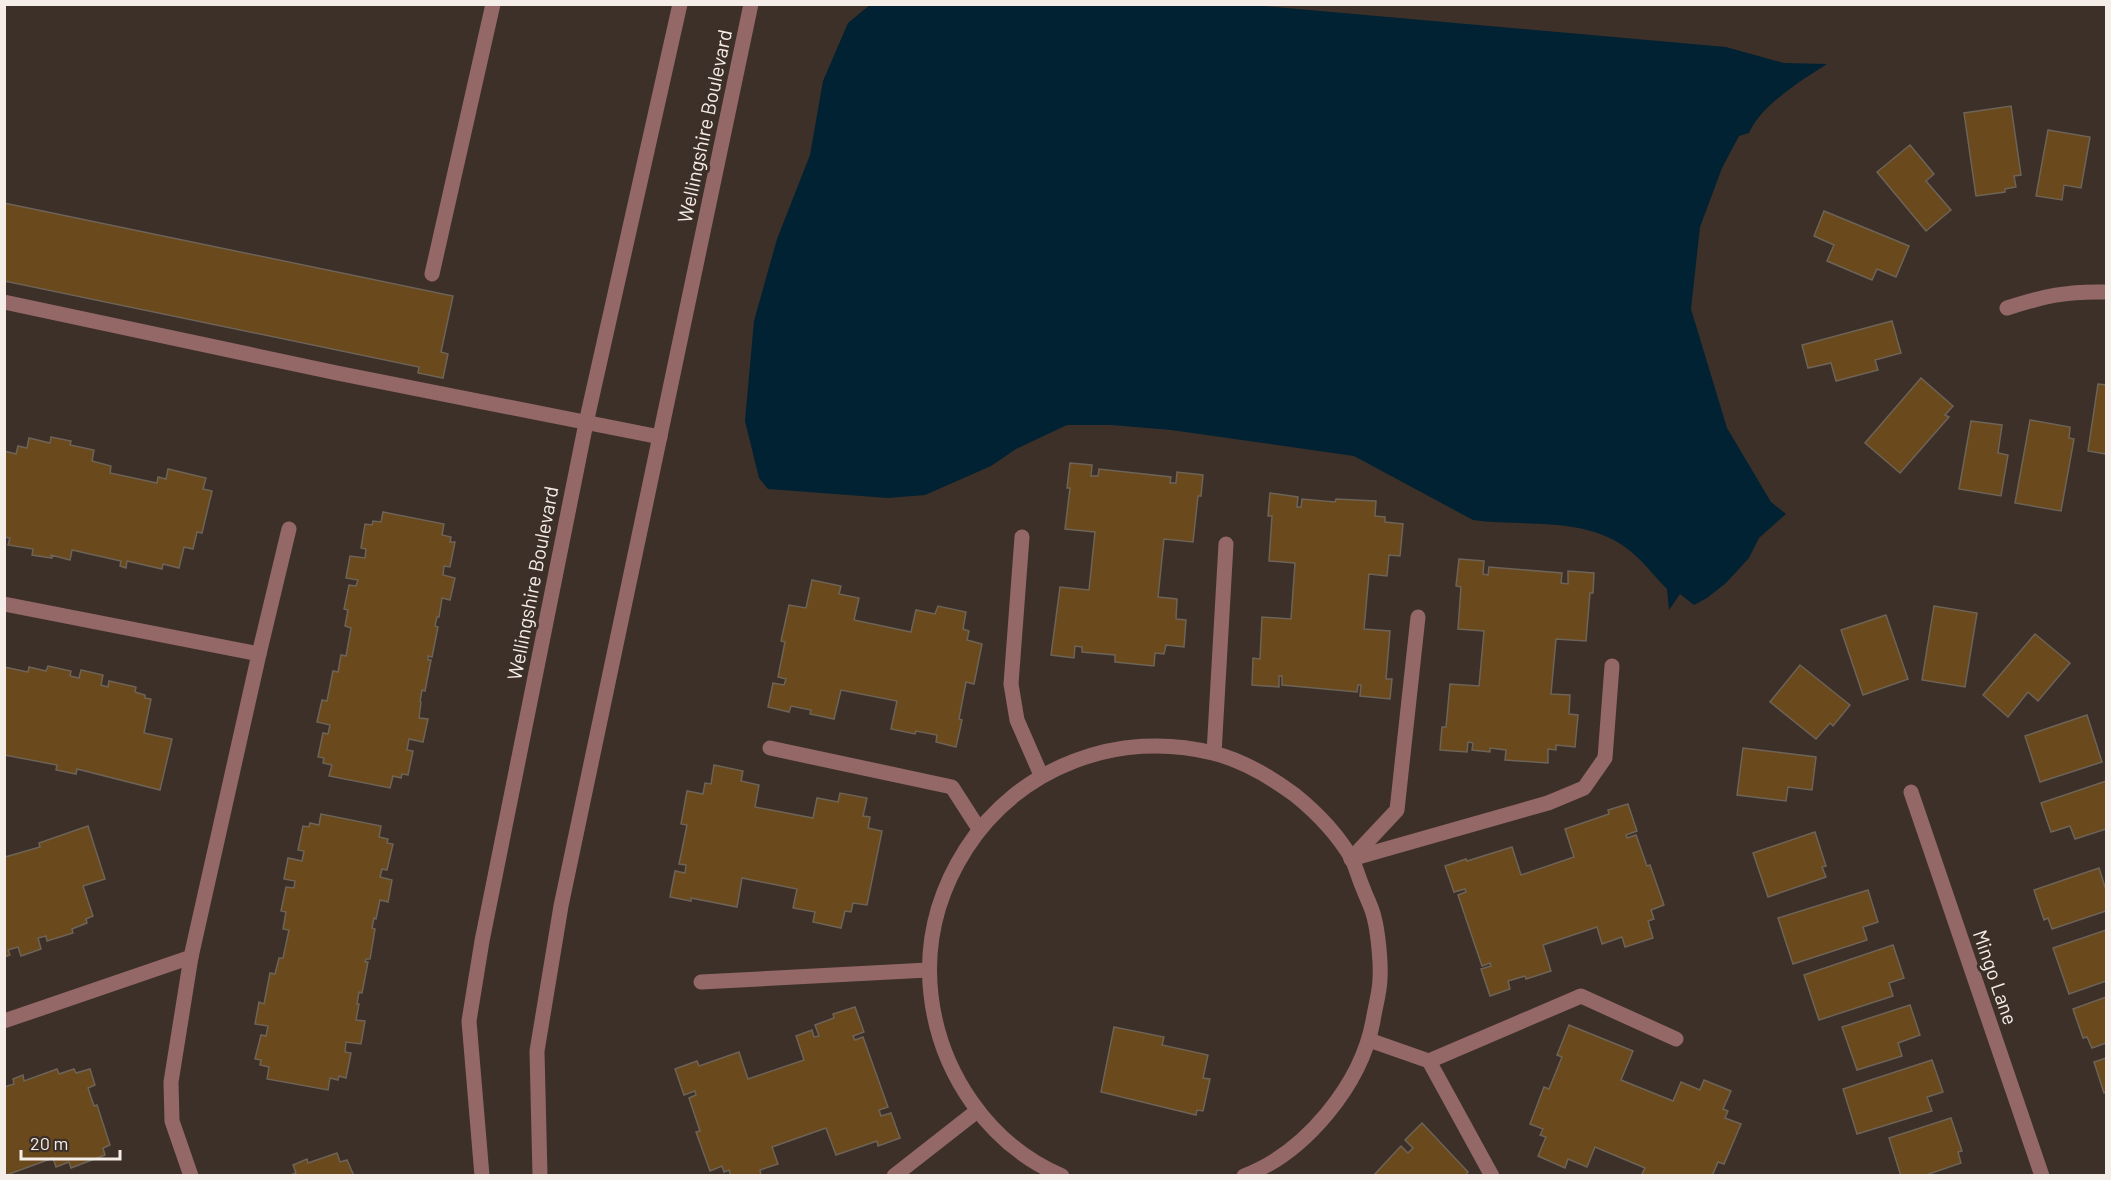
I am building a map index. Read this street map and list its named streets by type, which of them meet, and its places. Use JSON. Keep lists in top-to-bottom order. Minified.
{"streets":{"street":["Wellingshire Boulevard","Mingo Lane"]},"scale_bar":"20 m"}
